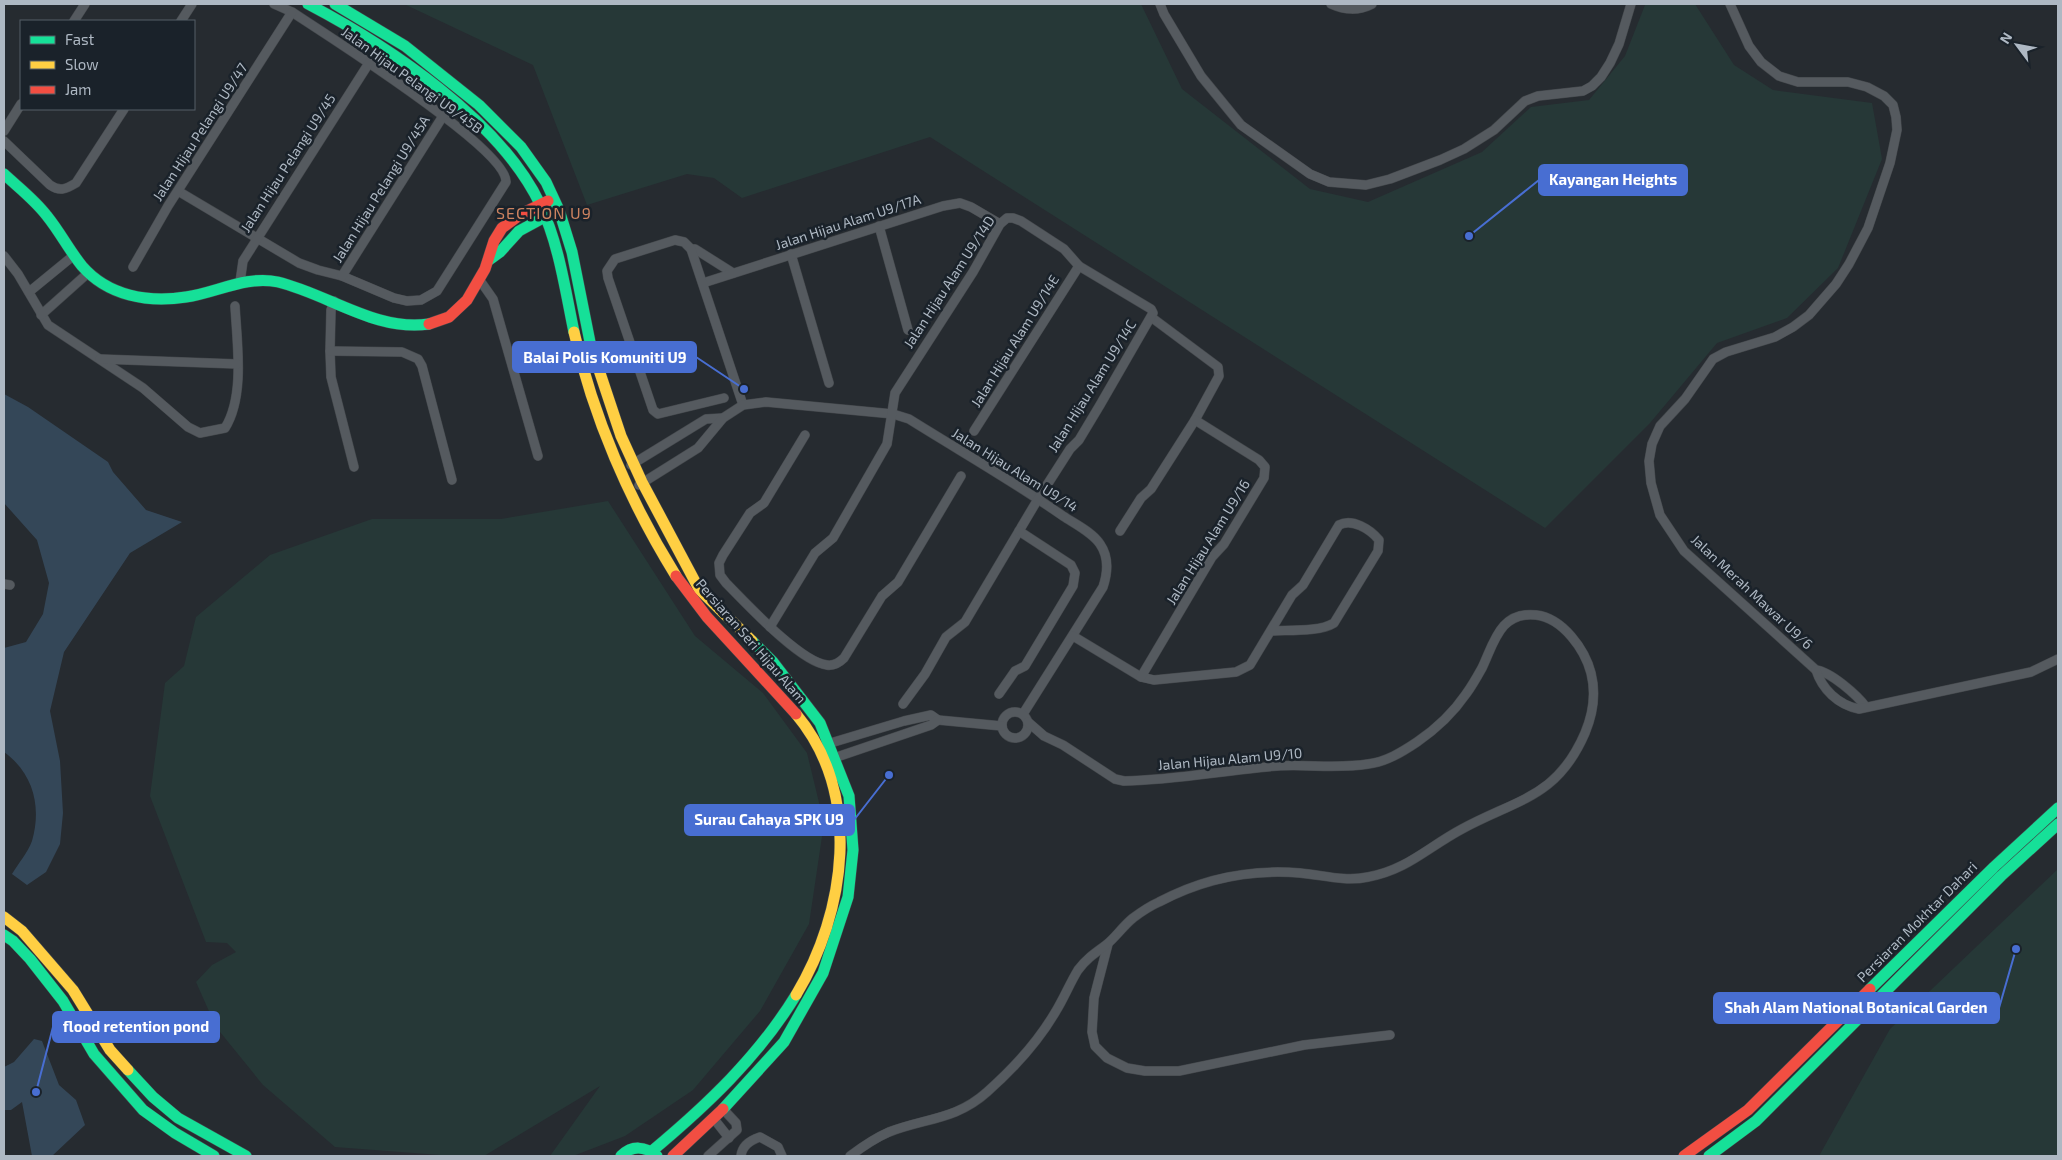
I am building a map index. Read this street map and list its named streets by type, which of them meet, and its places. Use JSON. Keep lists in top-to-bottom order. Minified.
{"streets":{"street":["Jalan Hijau Pelangi U9/45B","Jalan Hijau Pelangi U9/47","Jalan Hijau Pelangi U9/45","Jalan Hijau Pelangi U9/45A","Jalan Hijau Alam U9/17A","Jalan Hijau Alam U9/14D","Jalan Hijau Alam U9/14E","Jalan Hijau Alam U9/14C","Jalan Hijau Alam U9/14","Jalan Hijau Alam U9/16","Jalan Merah Mawar U9/6","Persiaran Seri Hijau Alam","Jalan Hijau Alam U9/10","Persiaran Mokhtar Dahari"]},"crossings":[["Jalan Hijau Pelangi U9/45B","Jalan Hijau Pelangi U9/47"],["Jalan Hijau Pelangi U9/45B","Jalan Hijau Pelangi U9/45"],["Jalan Hijau Pelangi U9/45B","Jalan Hijau Pelangi U9/45A"],["Jalan Hijau Alam U9/17A","Jalan Hijau Alam U9/14D"],["Jalan Hijau Alam U9/14D","Jalan Hijau Alam U9/14E"],["Jalan Hijau Alam U9/14D","Jalan Hijau Alam U9/14"],["Jalan Hijau Alam U9/14C","Jalan Hijau Alam U9/14"],["Jalan Hijau Alam U9/14","Jalan Hijau Alam U9/10"]],"districts":["SECTION U9"],"places":["Kayangan Heights","Balai Polis Komuniti U9","Surau Cahaya SPK U9","Shah Alam National Botanical Garden","flood retention pond"],"legend":["Fast","Slow","Jam"],"north":"top left"}
